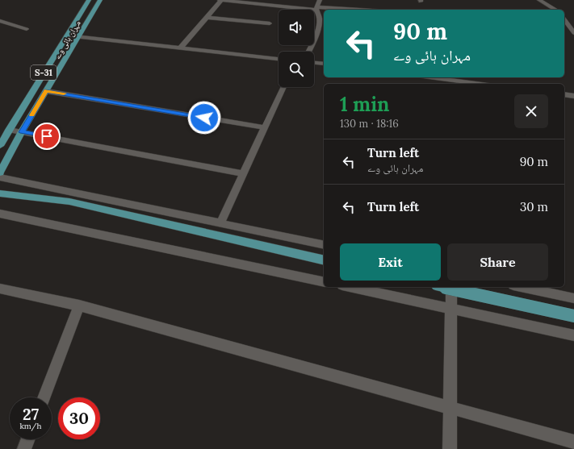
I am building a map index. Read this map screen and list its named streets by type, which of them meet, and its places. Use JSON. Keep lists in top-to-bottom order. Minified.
{"streets":{"main road":["مہران ہائی وے","S-31"]},"page":{"turn":["90 m","مہران ہائی وے"],"heading":["1 min","130 m · 18:16"],"list":[{"name":"Turn left","note":"مہران ہائی وے","value":"90 m"},{"name":"Turn left","value":"30 m"}],"buttons":["Exit","Share"],"speed":"27 km/h","limit":"30"}}
